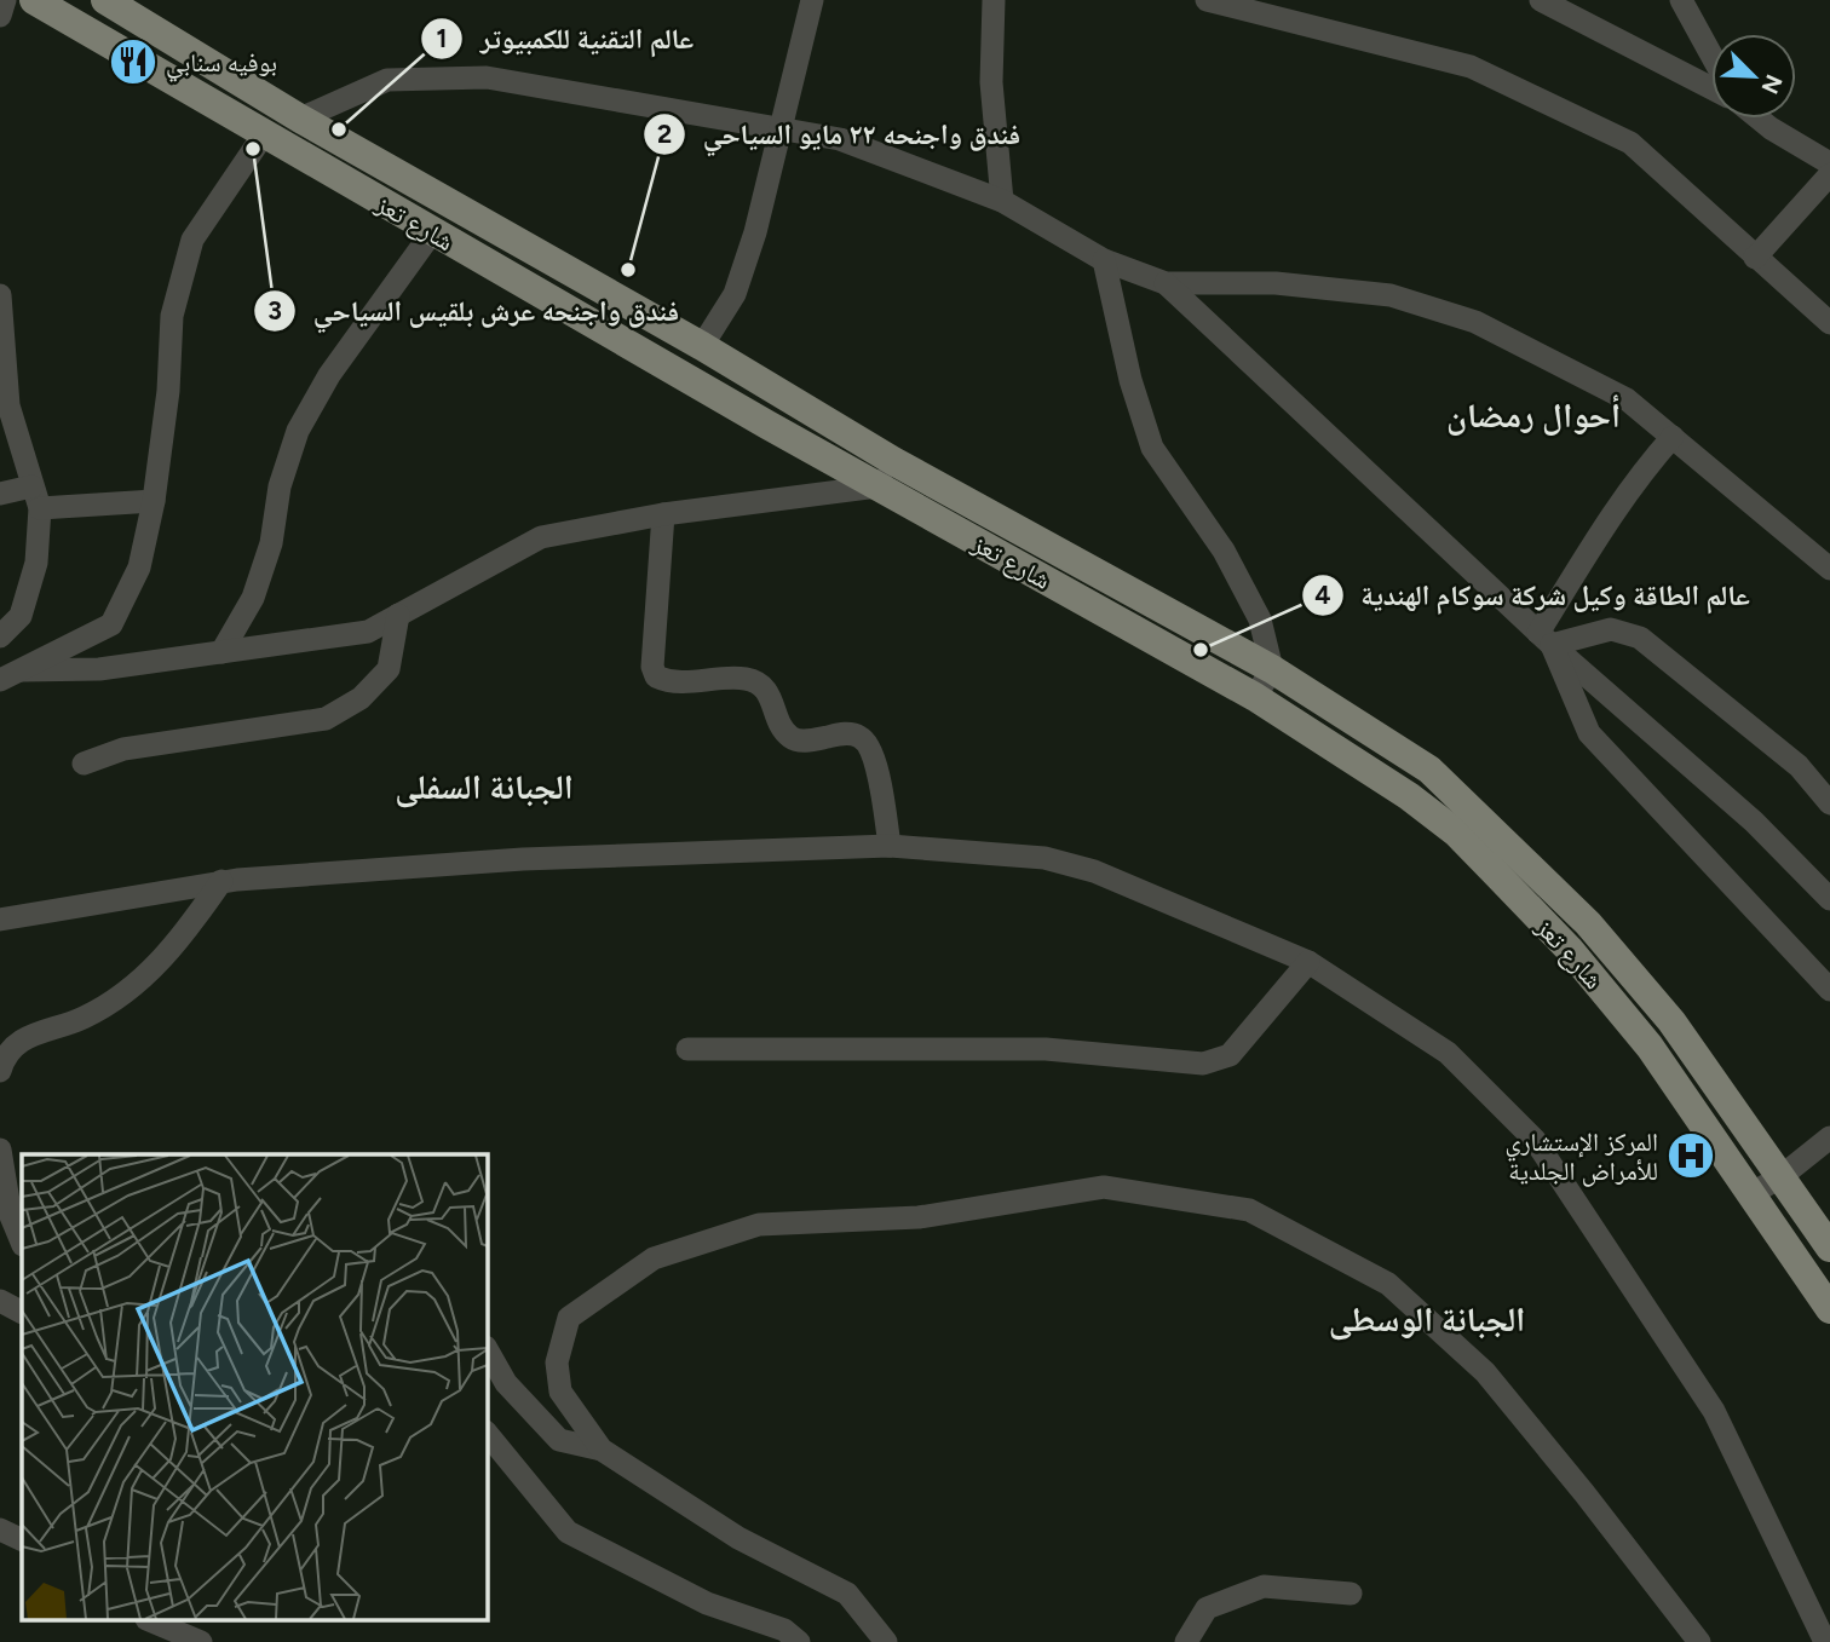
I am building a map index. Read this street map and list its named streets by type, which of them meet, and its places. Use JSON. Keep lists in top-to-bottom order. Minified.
{"streets":{"main road":["شارع تعز"]},"districts":["أحوال رمضان","الجبانة السفلى","الجبانة الوسطى"],"places":{"restaurant":["بوفيه سنابي"],"other":["عالم التقنية للكمبيوتر","فندق واجنحه عرش بلقيس السياحي","فندق واجنحه ٢٢ مايو السياحي","عالم الطاقة وكيل شركة سوكام الهندية"],"hospital":["المركز الإستشاري للأمراض الجلدية"]},"north":"bottom right"}
